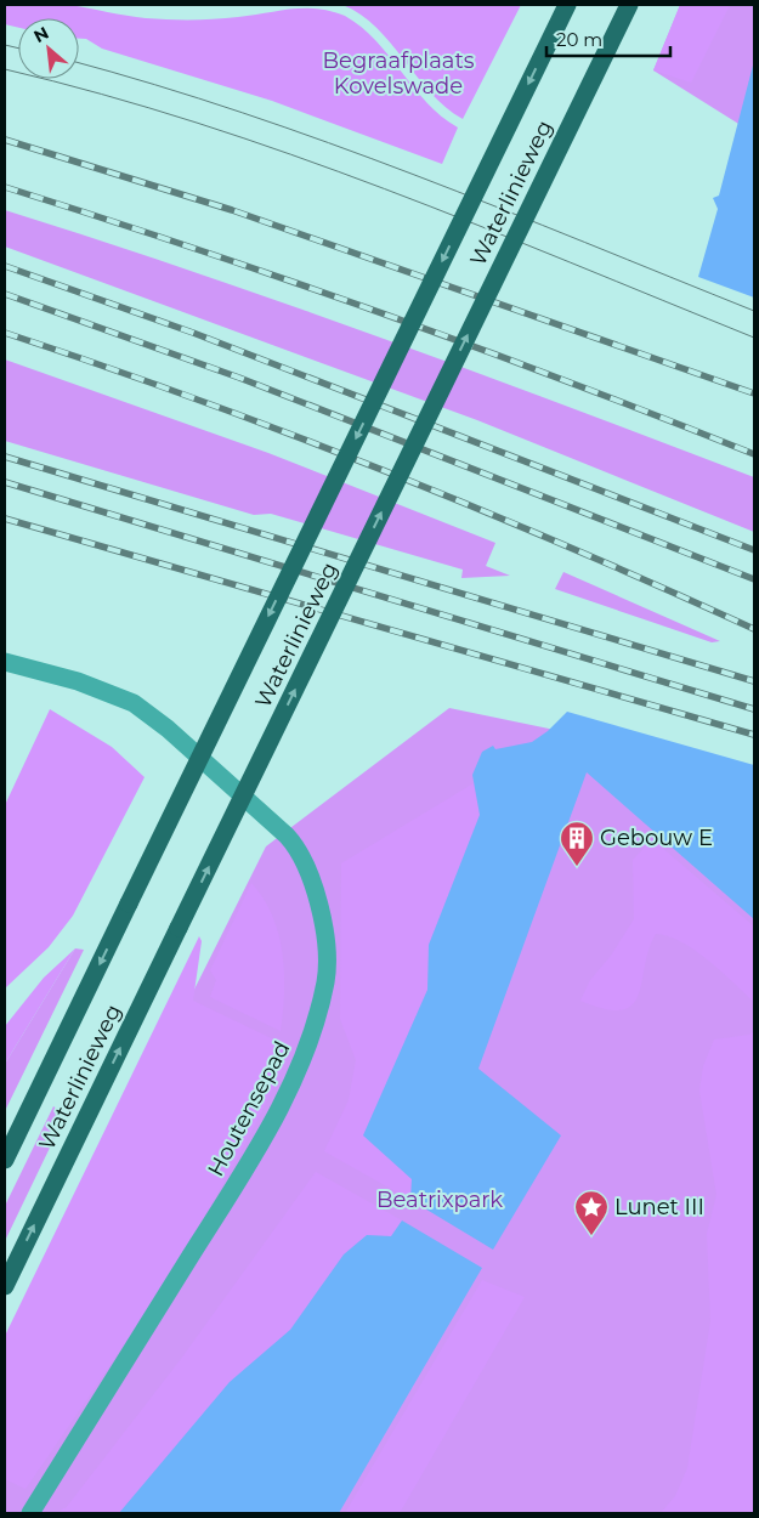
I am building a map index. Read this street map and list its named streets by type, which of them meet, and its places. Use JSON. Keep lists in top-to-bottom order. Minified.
{"streets":{"main road":["Waterlinieweg"],"street":["Houtensepad"]},"parks":["Begraafplaats Kovelswade","Beatrixpark"],"places":{"building":["Gebouw E"],"place":["Lunet III"]},"scale_bar":"20 m","north":"top left"}
